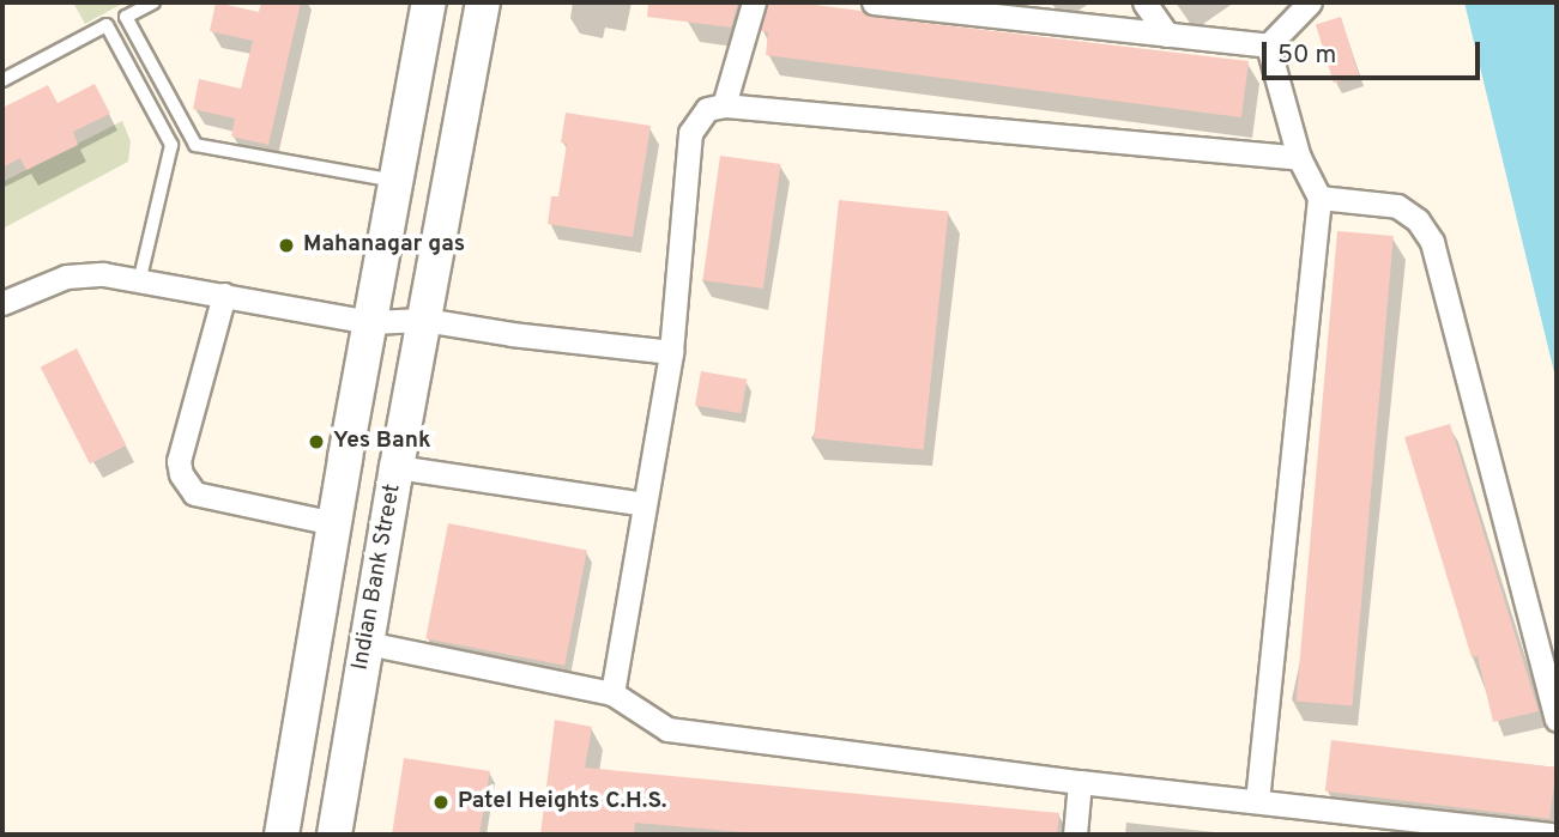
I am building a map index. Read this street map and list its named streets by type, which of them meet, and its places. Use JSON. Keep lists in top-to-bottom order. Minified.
{"streets":{"street":["Indian Bank Street"]},"places":["Mahanagar gas","Yes Bank","Patel Heights C.H.S."],"scale_bar":"50 m"}
